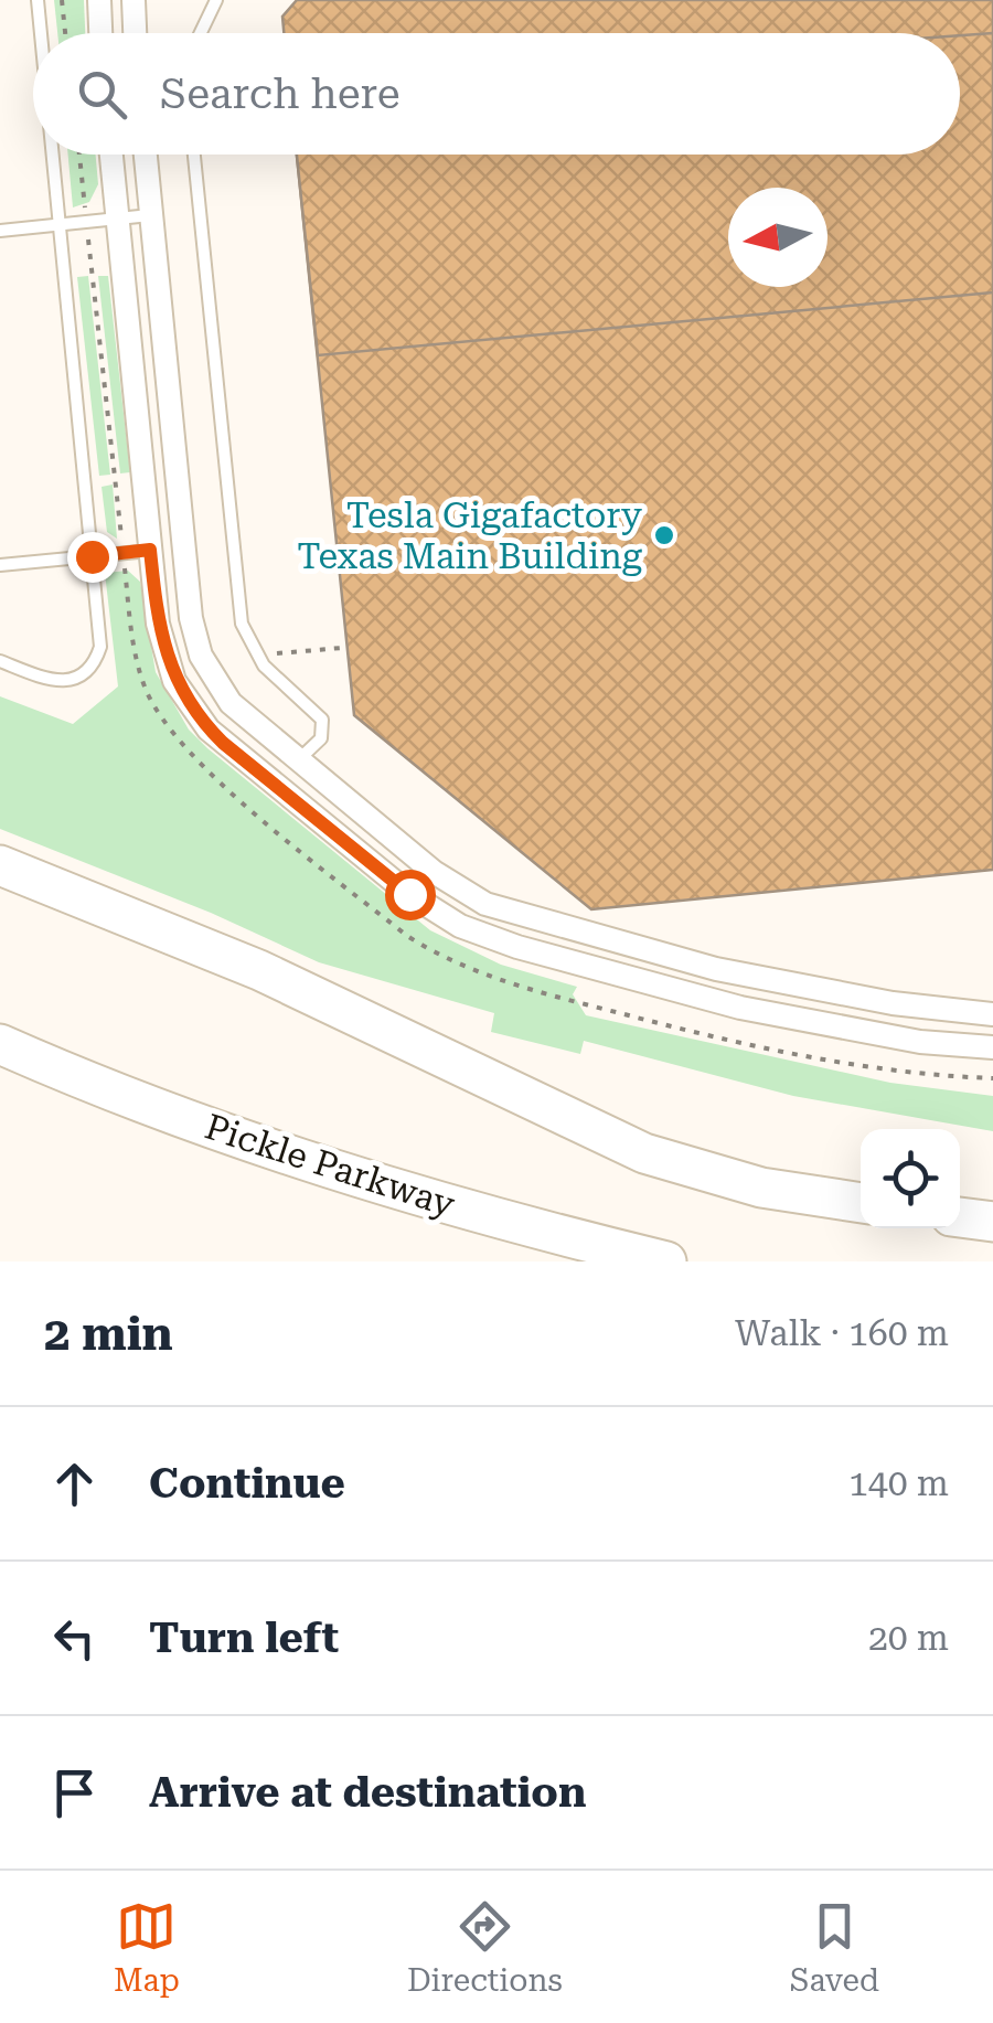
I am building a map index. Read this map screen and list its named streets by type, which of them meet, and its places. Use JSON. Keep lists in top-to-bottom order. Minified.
{"streets":{"highway":["Pickle Parkway"]},"places":["Tesla Gigafactory Texas Main Building"],"north":"left","page":{"search":"Search here","heading":["2 min","Walk · 160 m"],"list":[["Continue","140 m"],["Turn left","20 m"],"Arrive at destination"],"nav":["Map","Directions","Saved"]}}
